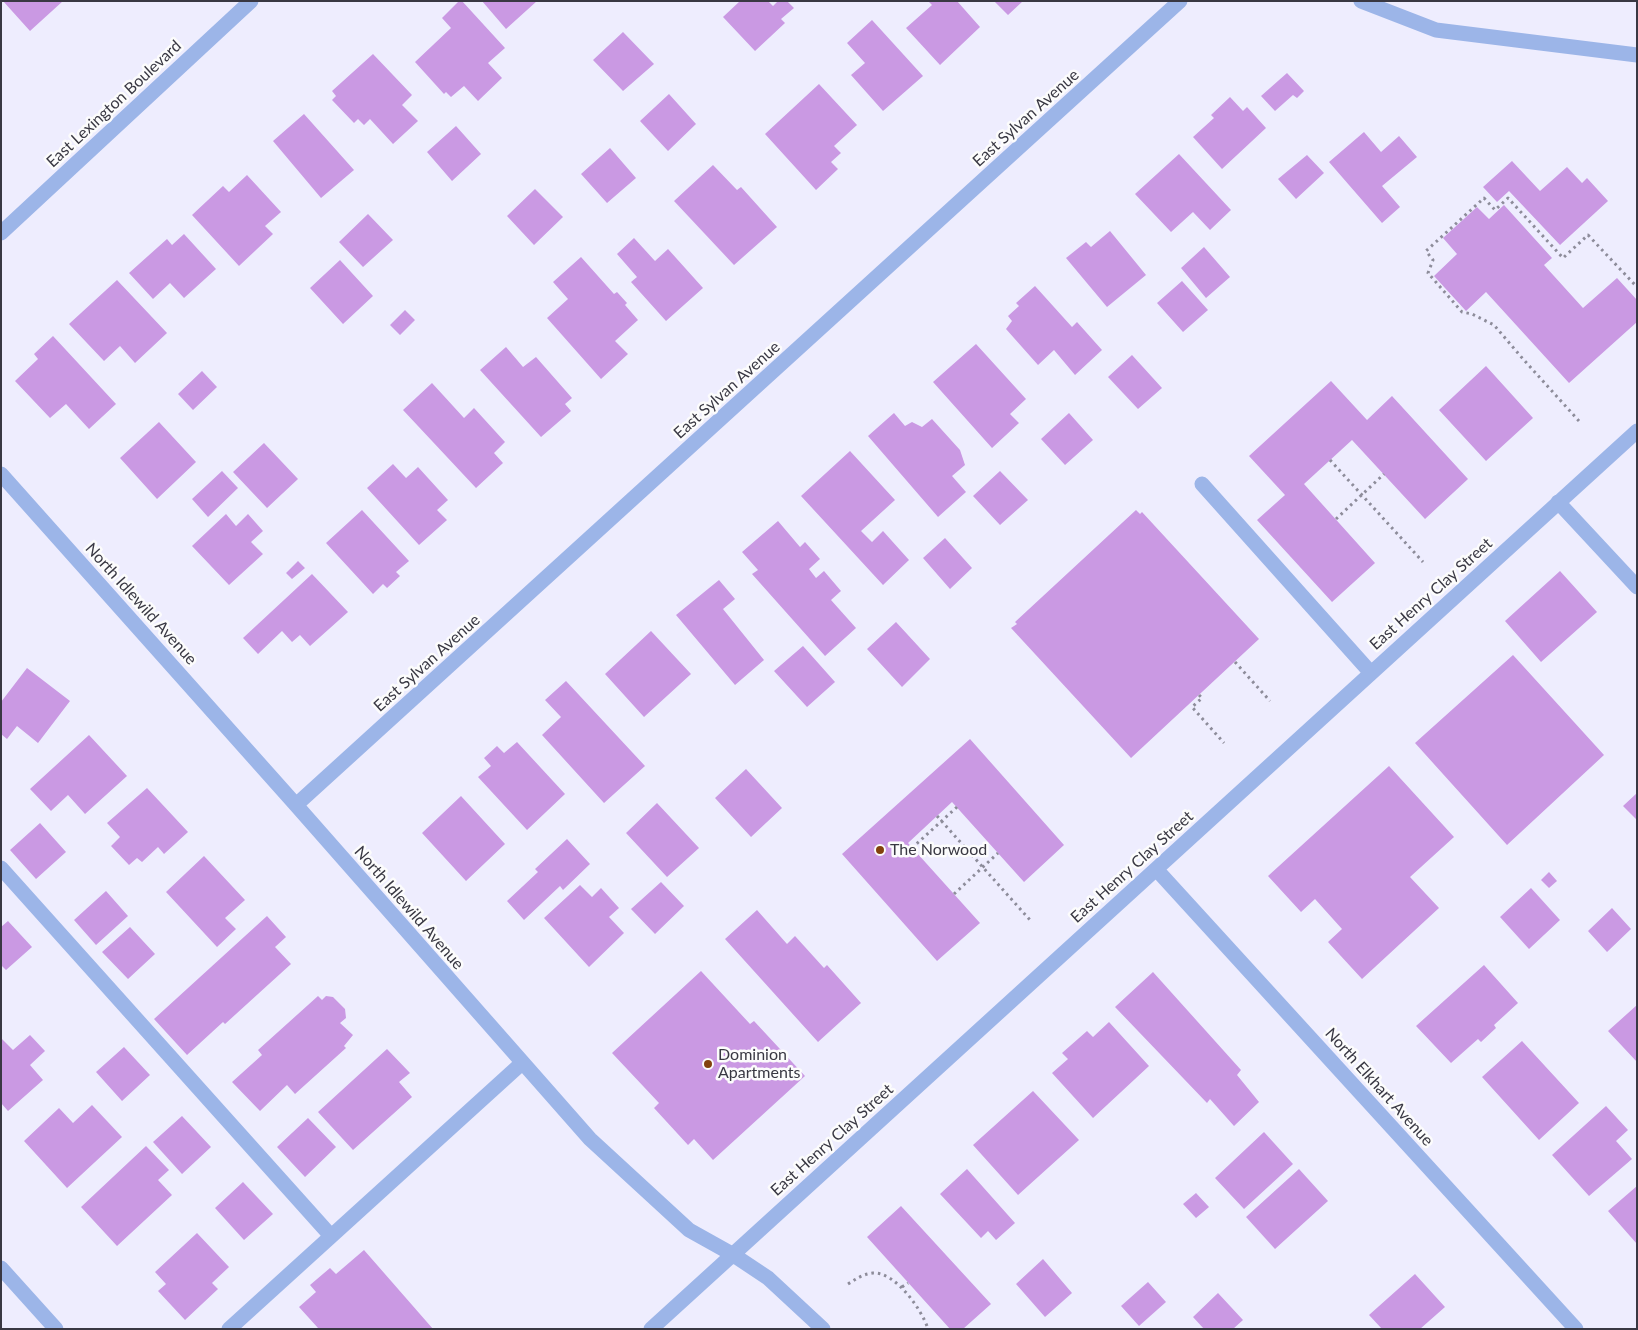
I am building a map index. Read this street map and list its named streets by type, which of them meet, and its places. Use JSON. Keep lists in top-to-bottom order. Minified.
{"streets":{"street":["East Lexington Boulevard","East Sylvan Avenue","East Henry Clay Street","North Idlewild Avenue","North Elkhart Avenue"]},"crossings":[["East Sylvan Avenue","North Idlewild Avenue"],["East Henry Clay Street","North Idlewild Avenue"],["East Henry Clay Street","North Elkhart Avenue"]],"places":["The Norwood","Dominion Apartments"]}
